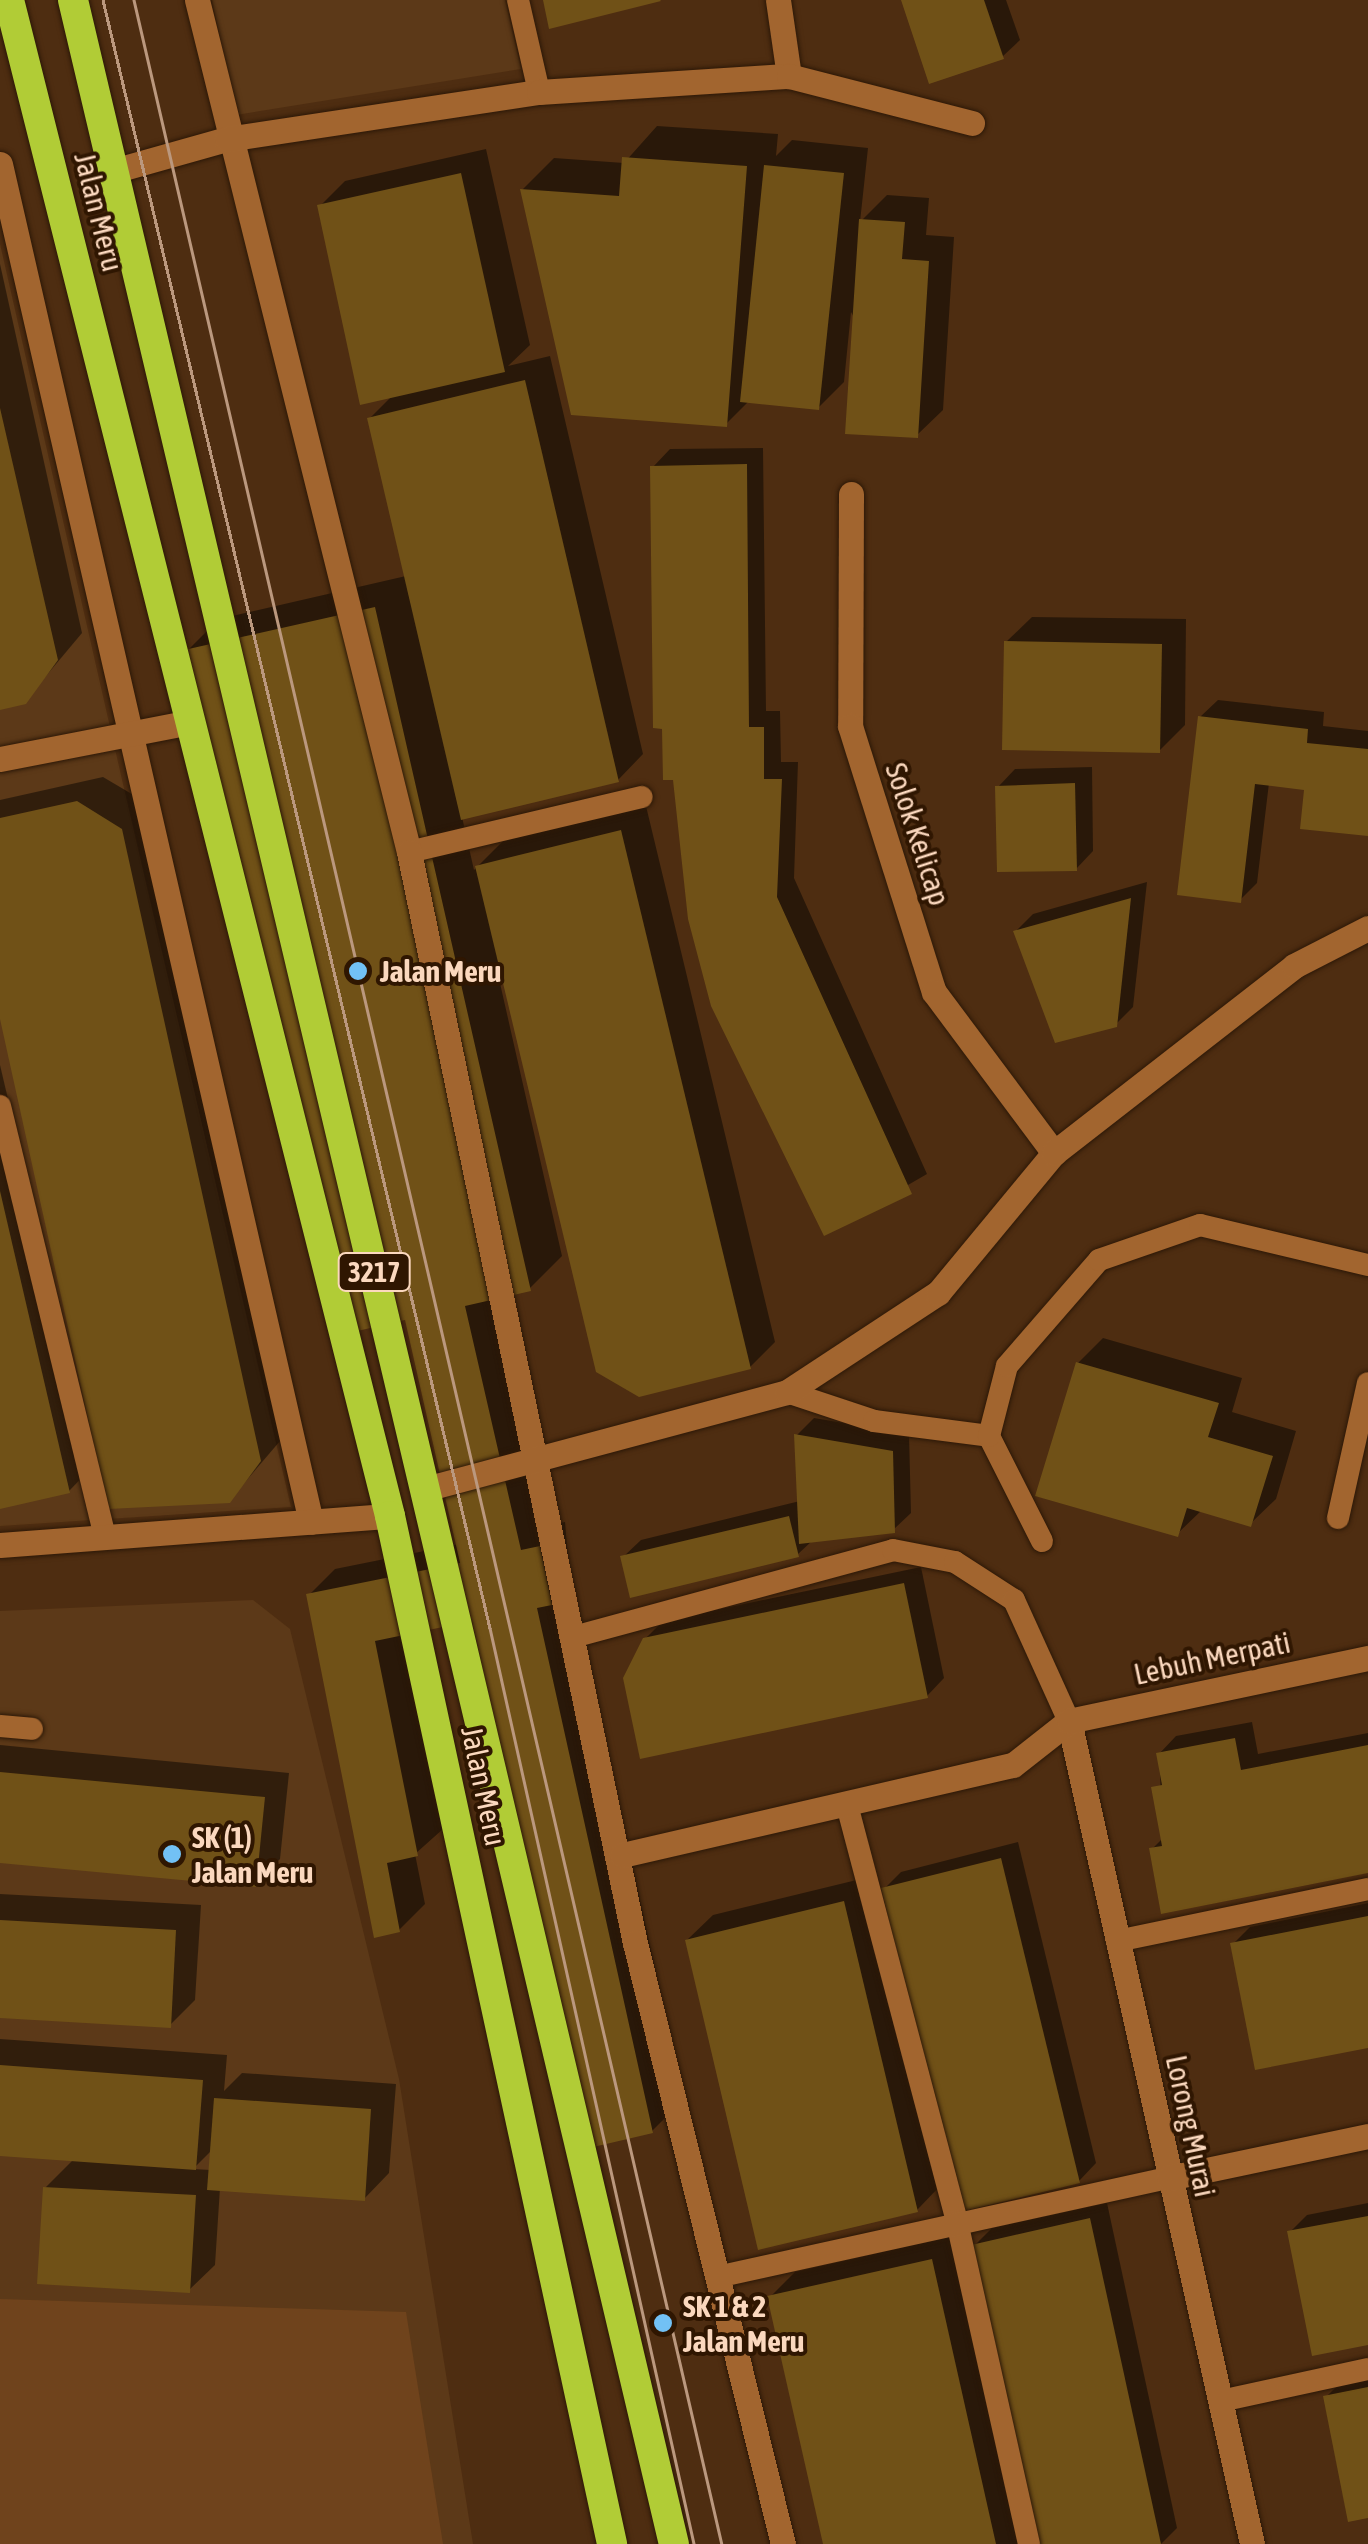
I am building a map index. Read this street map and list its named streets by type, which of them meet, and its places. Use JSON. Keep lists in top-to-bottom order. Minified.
{"streets":{"highway":["Jalan Meru","3217"],"street":["Solok Kelicap","Lebuh Merpati","Lorong Murai"]},"crossings":[["Lebuh Merpati","Lorong Murai"]],"places":["Jalan Meru","SK (1) Jalan Meru","SK 1 & 2 Jalan Meru"]}
